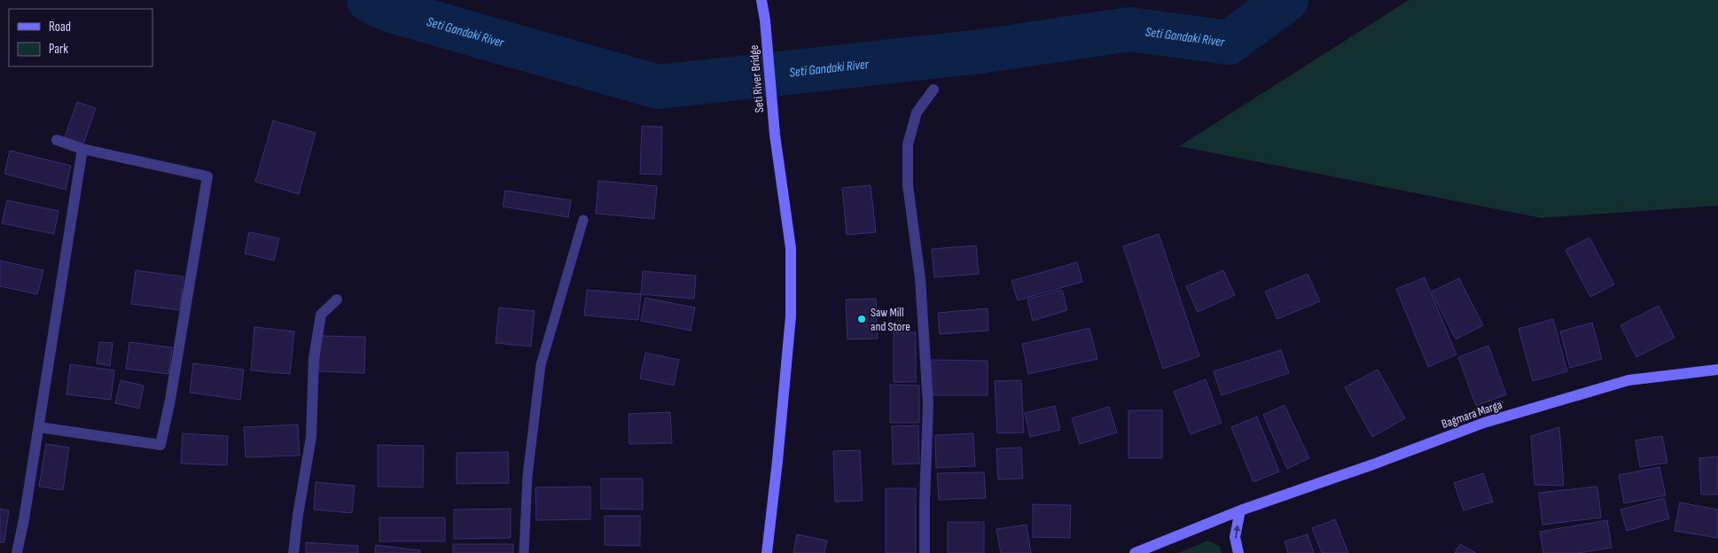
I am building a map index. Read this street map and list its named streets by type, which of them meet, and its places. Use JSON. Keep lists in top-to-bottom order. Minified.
{"streets":{"main road":["Seti River Bridge","Bagmara Marga"]},"water":["Seti Gandaki River"],"places":["Saw Mill and Store"],"legend":["Road","Park"]}
